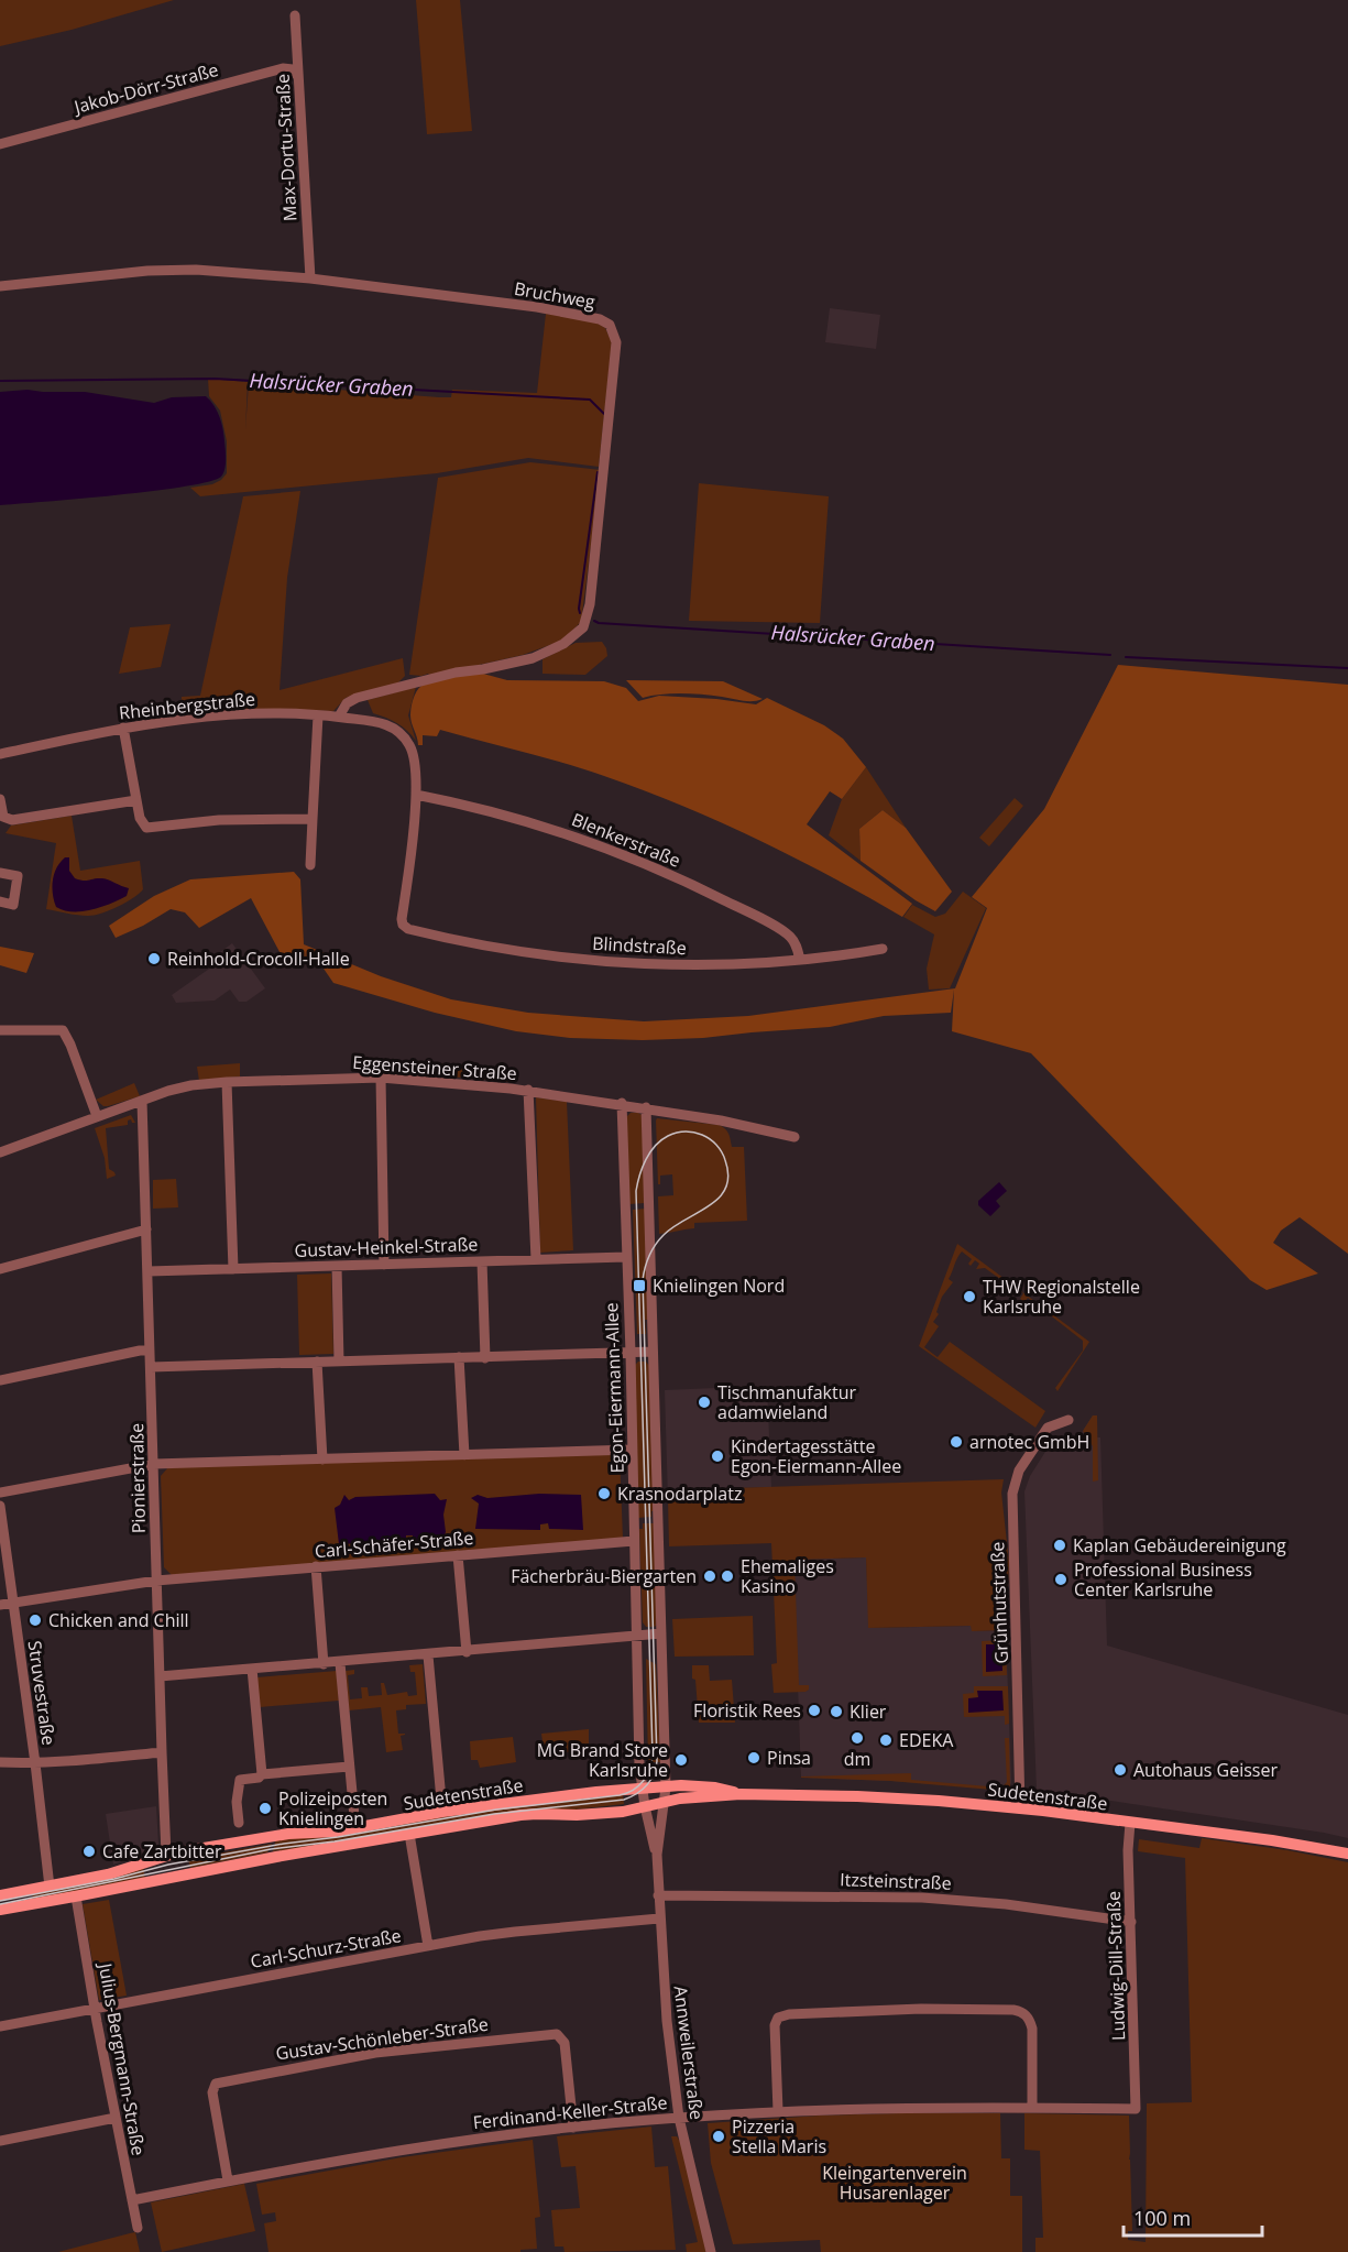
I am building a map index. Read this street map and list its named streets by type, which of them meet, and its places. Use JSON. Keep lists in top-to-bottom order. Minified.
{"streets":{"main road":["Sudetenstraße"],"street":["Jakob-Dörr-Straße","Max-Dortu-Straße","Bruchweg","Rheinbergstraße","Blenkerstraße","Blindstraße","Eggensteiner Straße","Gustav-Heinkel-Straße","Egon-Eiermann-Allee","Pionierstraße","Carl-Schäfer-Straße","Grünhutstraße","Struvestraße","Itzsteinstraße","Carl-Schurz-Straße","Ludwig-Dill-Straße","Gustav-Schönleber-Straße","Annweilerstraße","Julius-Bergmann-Straße","Ferdinand-Keller-Straße"]},"crossings":[["Jakob-Dörr-Straße","Max-Dortu-Straße"],["Max-Dortu-Straße","Bruchweg"],["Bruchweg","Rheinbergstraße"],["Rheinbergstraße","Blenkerstraße"],["Rheinbergstraße","Blindstraße"],["Blenkerstraße","Blindstraße"],["Eggensteiner Straße","Egon-Eiermann-Allee"],["Eggensteiner Straße","Pionierstraße"],["Gustav-Heinkel-Straße","Egon-Eiermann-Allee"],["Gustav-Heinkel-Straße","Pionierstraße"],["Egon-Eiermann-Allee","Carl-Schäfer-Straße"],["Egon-Eiermann-Allee","Sudetenstraße"],["Egon-Eiermann-Allee","Annweilerstraße"],["Pionierstraße","Carl-Schäfer-Straße"],["Pionierstraße","Sudetenstraße"],["Carl-Schäfer-Straße","Struvestraße"],["Grünhutstraße","Sudetenstraße"],["Struvestraße","Sudetenstraße"],["Sudetenstraße","Carl-Schurz-Straße"],["Sudetenstraße","Ludwig-Dill-Straße"],["Sudetenstraße","Annweilerstraße"],["Sudetenstraße","Julius-Bergmann-Straße"],["Itzsteinstraße","Ludwig-Dill-Straße"],["Itzsteinstraße","Annweilerstraße"],["Carl-Schurz-Straße","Annweilerstraße"],["Carl-Schurz-Straße","Julius-Bergmann-Straße"],["Ludwig-Dill-Straße","Ferdinand-Keller-Straße"],["Gustav-Schönleber-Straße","Ferdinand-Keller-Straße"],["Annweilerstraße","Ferdinand-Keller-Straße"],["Julius-Bergmann-Straße","Ferdinand-Keller-Straße"]],"water":["Halsrücker Graben"],"parks":["Kleingartenverein Husarenlager"],"places":{"other":["Reinhold-Crocoll-Halle","THW Regionalstelle Karlsruhe","Tischmanufaktur adamwieland","arnotec GmbH","Kindertagesstätte Egon-Eiermann-Allee","Krasnodarplatz","Kaplan Gebäudereinigung","Fächerbräu-Biergarten","Ehemaliges Kasino","Professional Business Center Karlsruhe","Chicken and Chill","Floristik Rees","Klier","dm","EDEKA","Pinsa","MG Brand Store Karlsruhe","Autohaus Geisser","Polizeiposten Knielingen","Cafe Zartbitter","Pizzeria Stella Maris"],"transit":["Knielingen Nord"]},"scale_bar":"100 m"}
